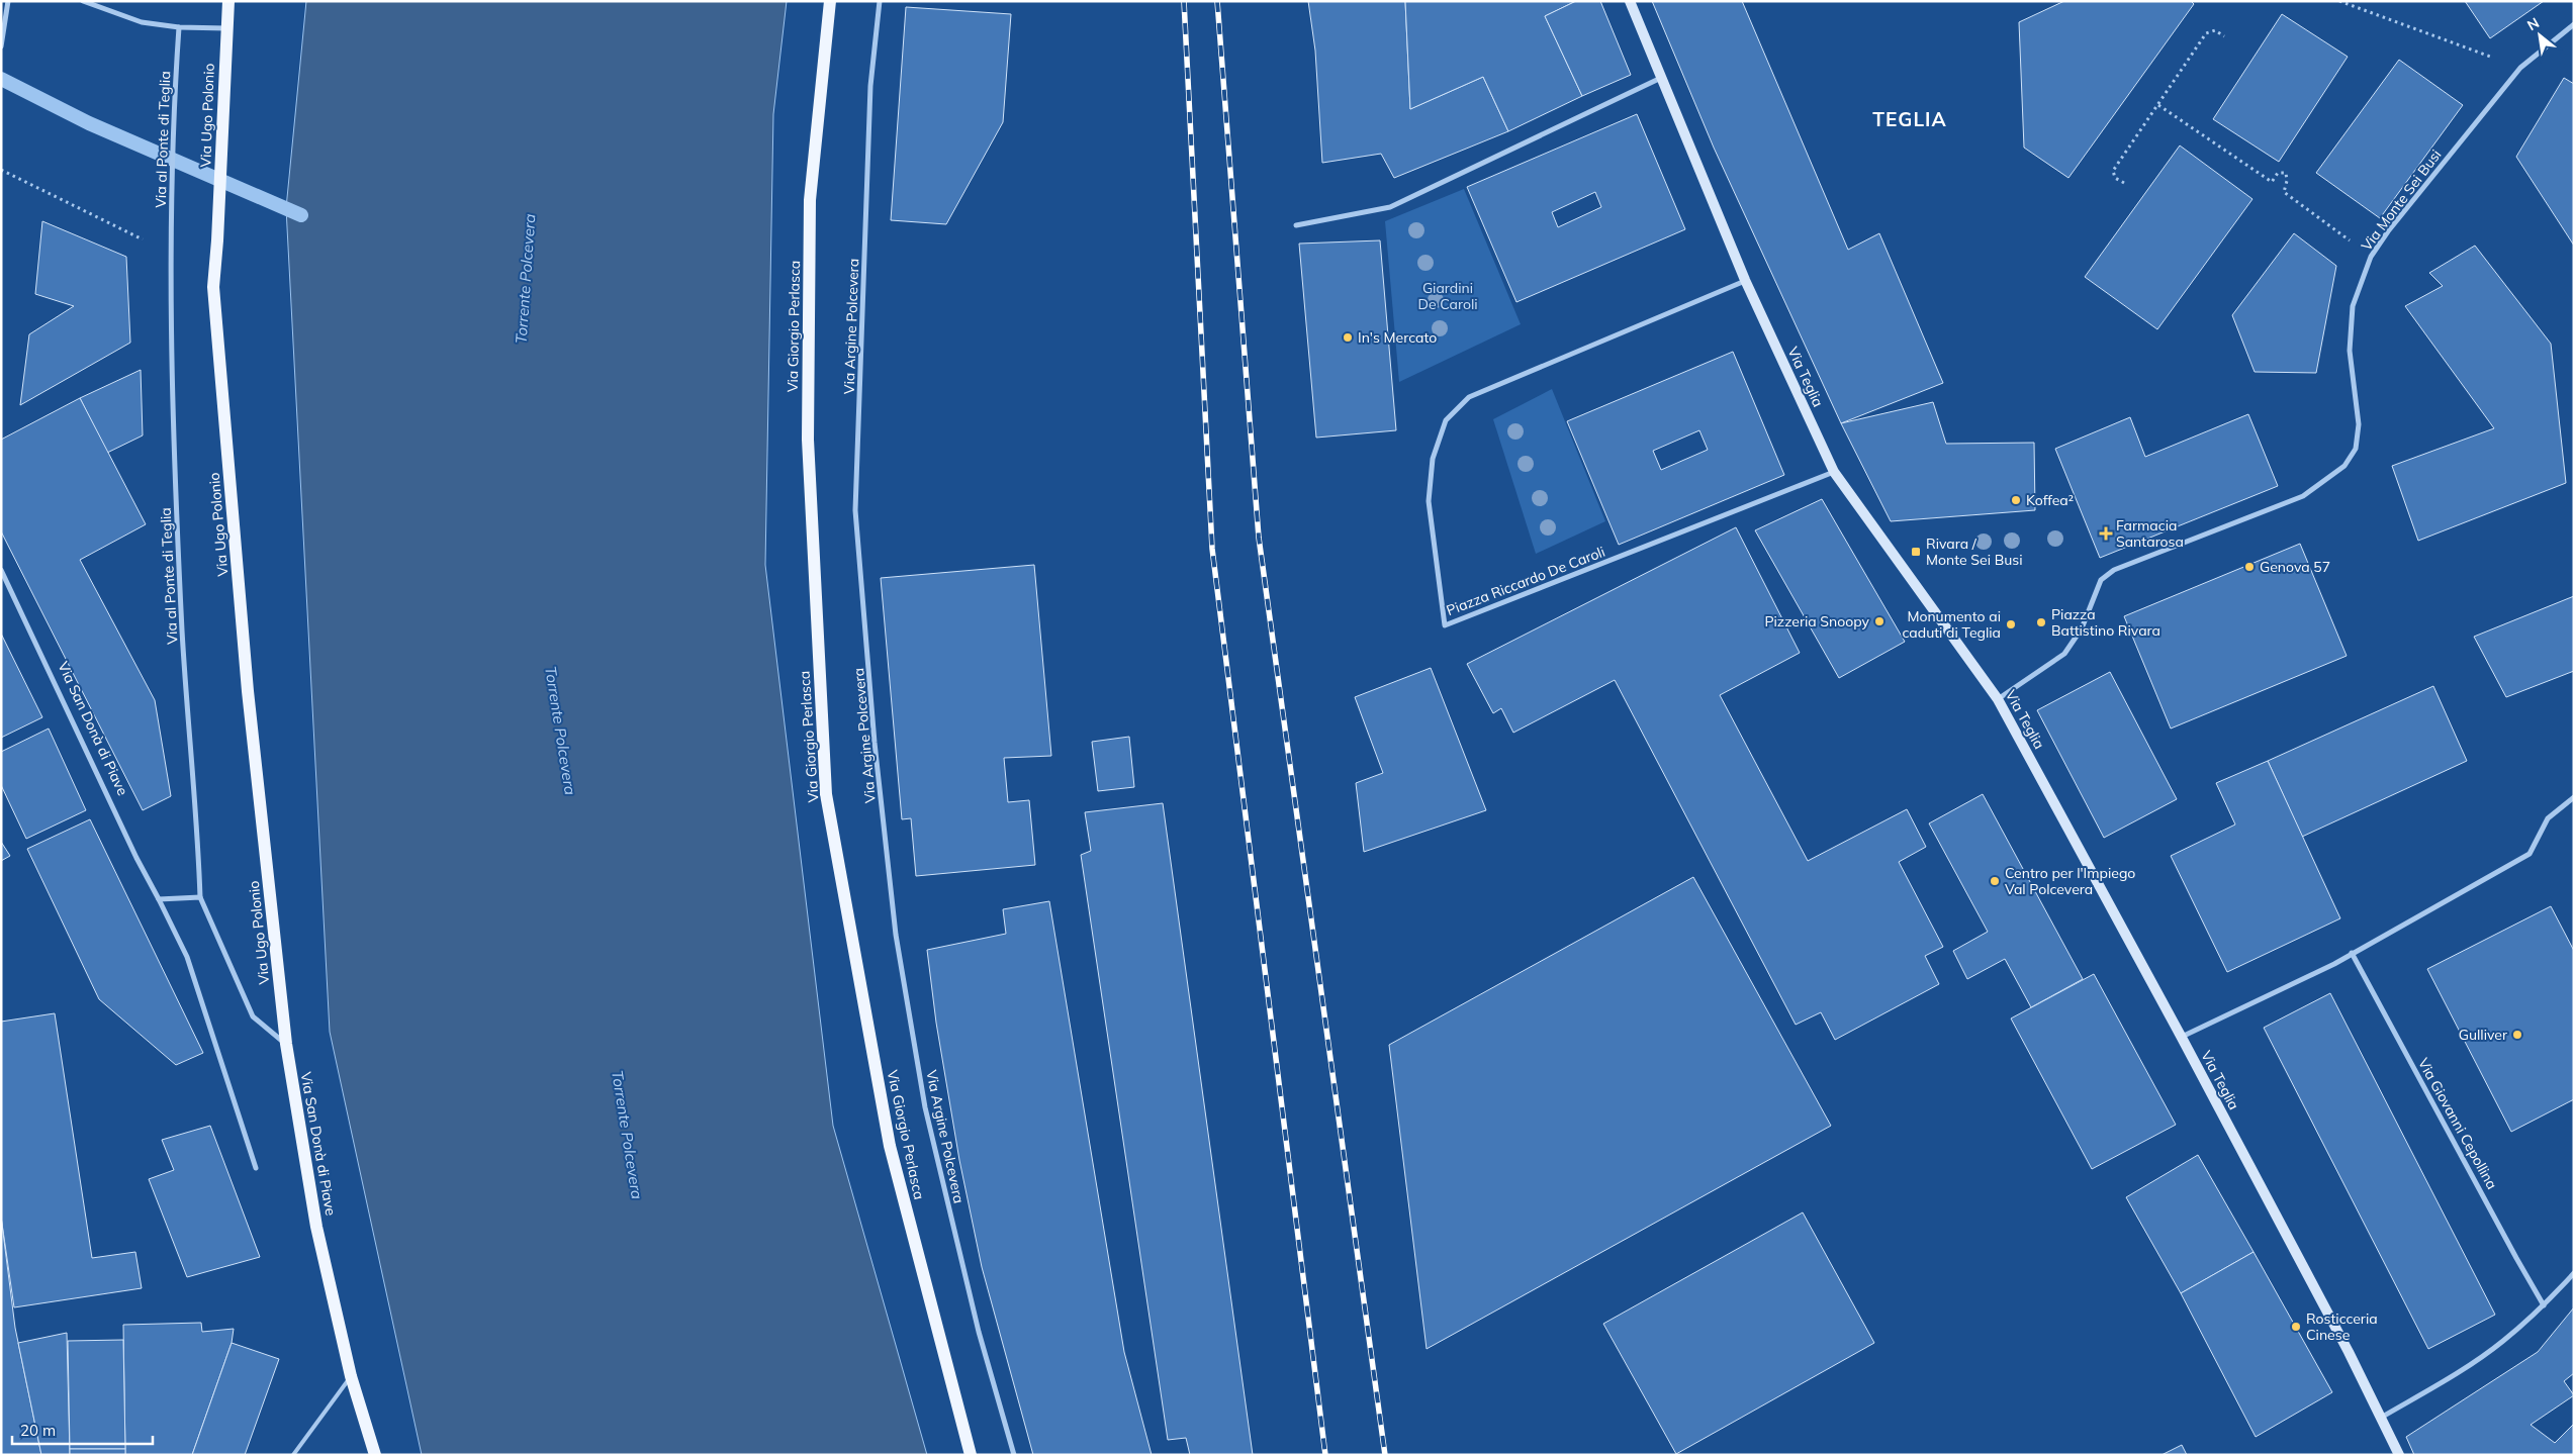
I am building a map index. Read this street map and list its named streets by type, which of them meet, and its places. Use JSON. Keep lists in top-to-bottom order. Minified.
{"streets":{"main road":["Via Ugo Polonio","Via Giorgio Perlasca","Via Teglia","Via San Donà di Piave"],"street":["Via al Ponte di Teglia","Via Monte Sei Busi","Via Argine Polcevera","Piazza Riccardo De Caroli","Via Giovanni Cepollina"]},"crossings":[["Via Ugo Polonio","Via San Donà di Piave"],["Via Monte Sei Busi","Via Teglia"],["Via Teglia","Piazza Riccardo De Caroli"]],"districts":["TEGLIA"],"water":["Torrente Polcevera"],"parks":["Giardini De Caroli"],"places":{"other":["In's Mercato","Koffea²","Genova 57","Pizzeria Snoopy","Piazza Battistino Rivara","Monumento ai caduti di Teglia","Centro per l'Impiego Val Polcevera","Gulliver","Rosticceria Cinese"],"health":["Farmacia Santarosa"],"transit":["Rivara / Monte Sei Busi"]},"scale_bar":"20 m","north":"top left"}
